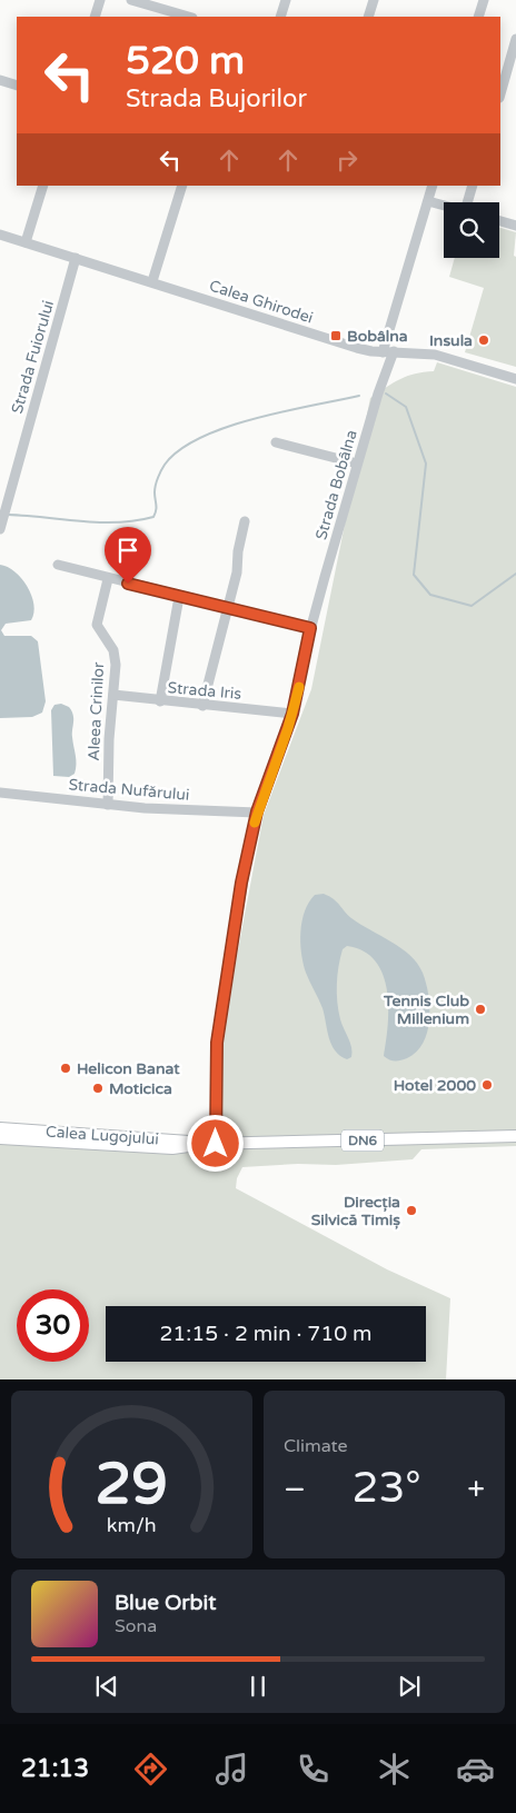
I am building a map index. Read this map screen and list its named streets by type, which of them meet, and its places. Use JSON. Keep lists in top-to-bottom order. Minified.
{"streets":{"main road":["Calea Lugojului","DN6"],"street":["Calea Ghirodei","Strada Fuiorului","Strada Bobâlna","Strada Iris","Aleea Crinilor","Strada Nufărului"]},"crossings":[["Calea Ghirodei","Strada Fuiorului"],["Calea Ghirodei","Strada Bobâlna"],["Strada Bobâlna","Strada Iris"],["Strada Bobâlna","Strada Nufărului"],["Strada Bobâlna","Calea Lugojului"],["Strada Bobâlna","DN6"],["Strada Iris","Aleea Crinilor"],["Aleea Crinilor","Strada Nufărului"],["Calea Lugojului","DN6"]],"places":{"transit":["Bobâlna"],"other":["Insula","Tennis Club Millenium","Helicon Banat","Hotel 2000","Moticica","Direcția Silvică Timiș"]},"page":{"turn":["520 m","Strada Bujorilor"],"limit":"30","trip":"21:15 · 2 min · 710 m","tile":"Climate","heat":["−","23°","+"],"song":["Blue Orbit","Sona"],"tabs":"21:13","gauge":["29","km/h"]}}
